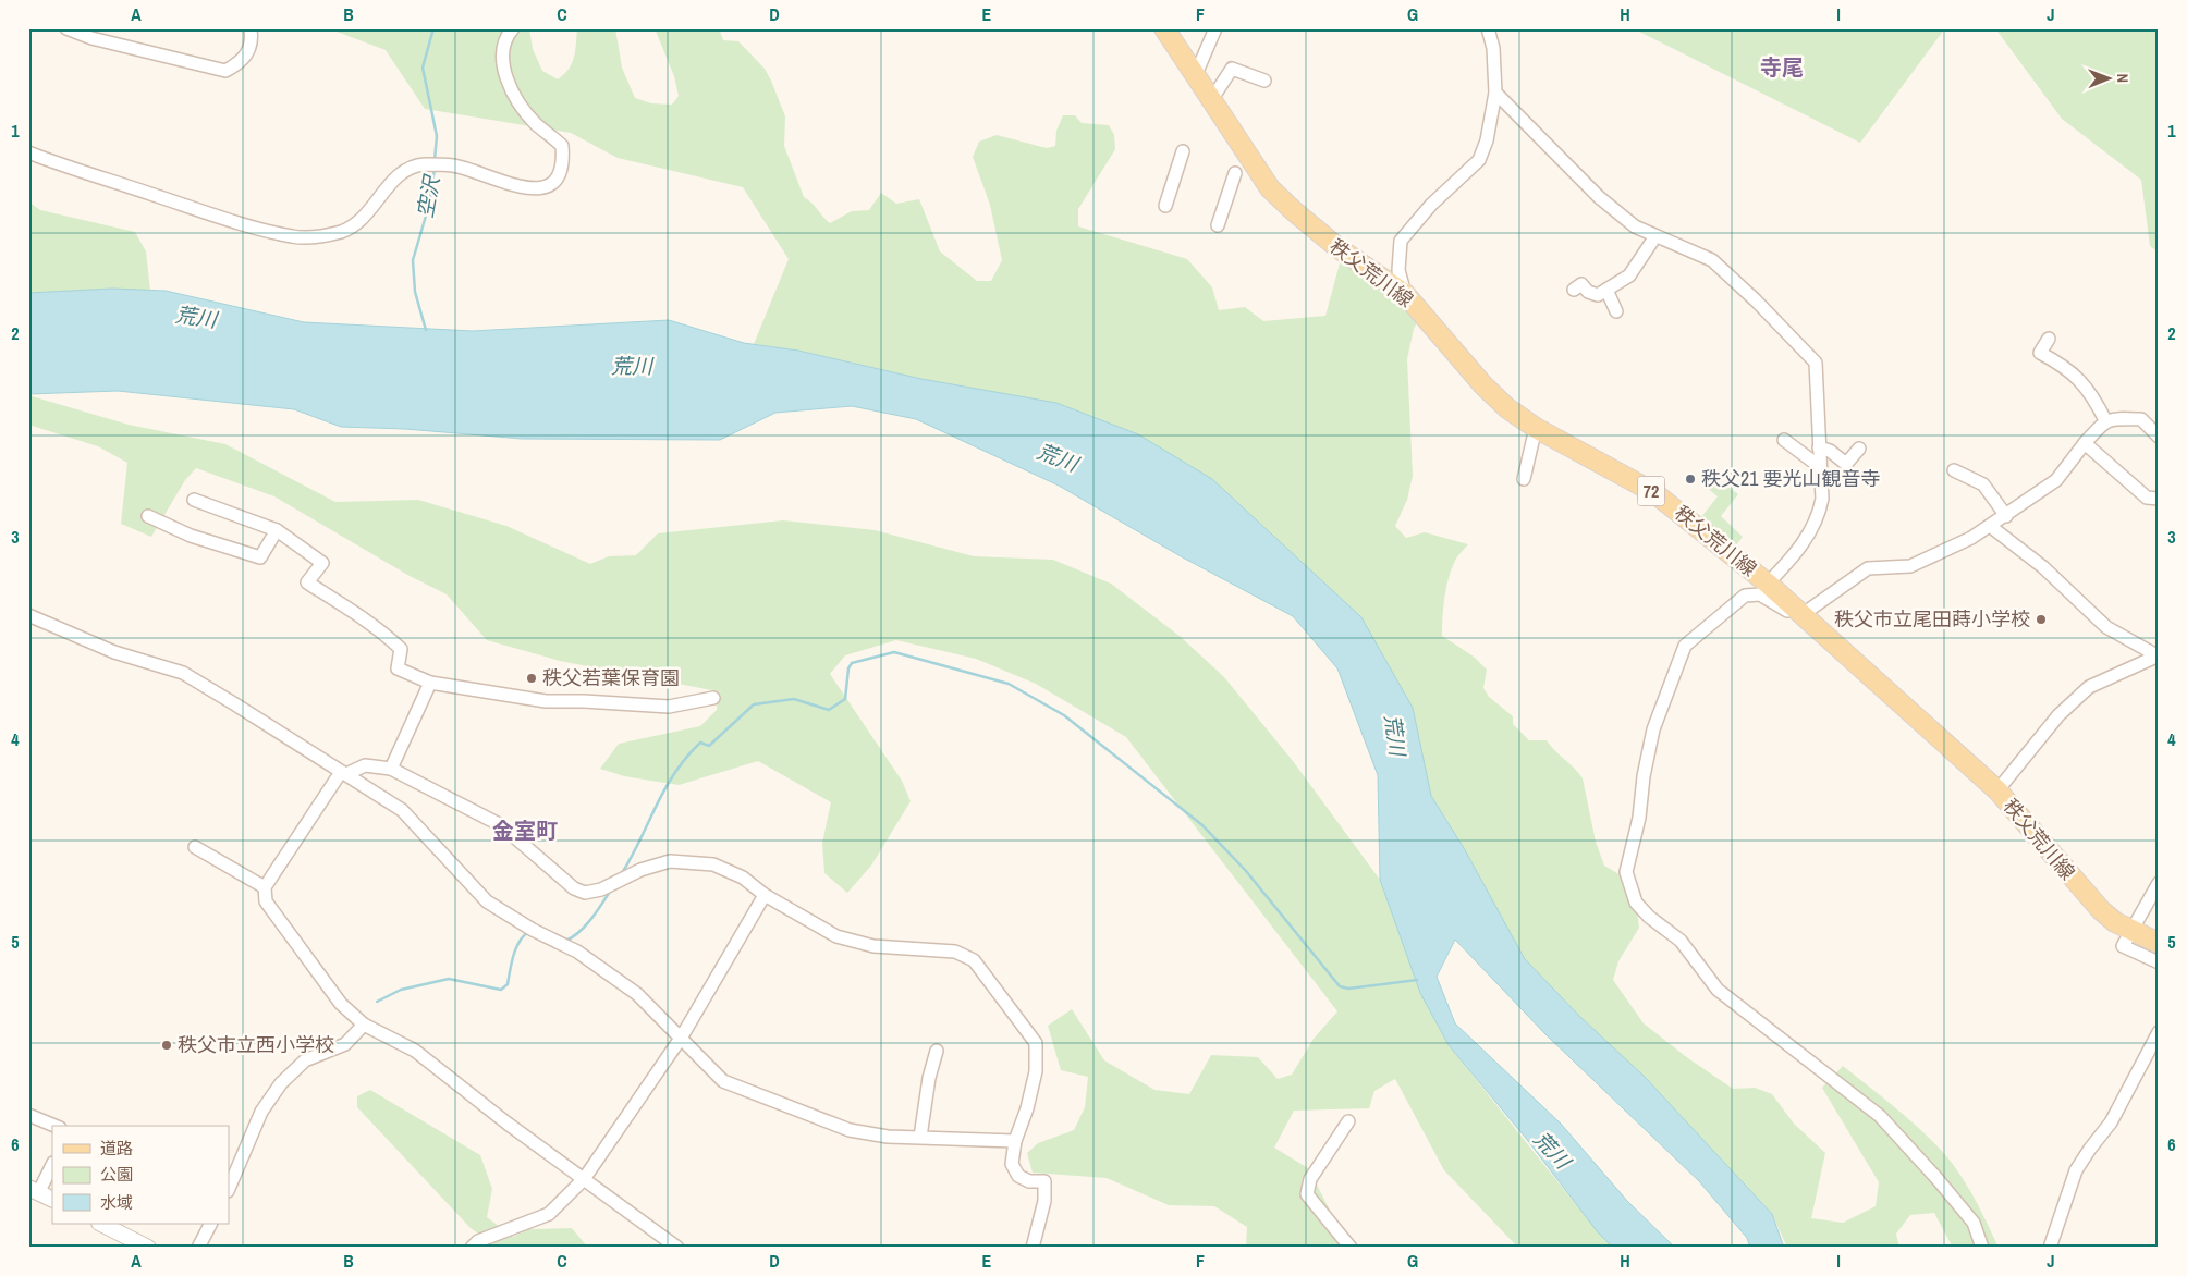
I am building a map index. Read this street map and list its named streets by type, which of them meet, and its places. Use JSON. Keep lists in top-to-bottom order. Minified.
{"streets":{"main road":["秩父荒川線","72"]},"districts":["寺尾","金室町"],"water":["空沢","荒川"],"places":["秩父21 要光山観音寺","秩父市立尾田蒔小学校","秩父若葉保育園","秩父市立西小学校"],"legend":["道路","公園","水域"],"north":"right","grid":{"columns":["A","B","C","D","E","F","G","H","I","J"],"rows":["1","2","3","4","5","6"]}}
